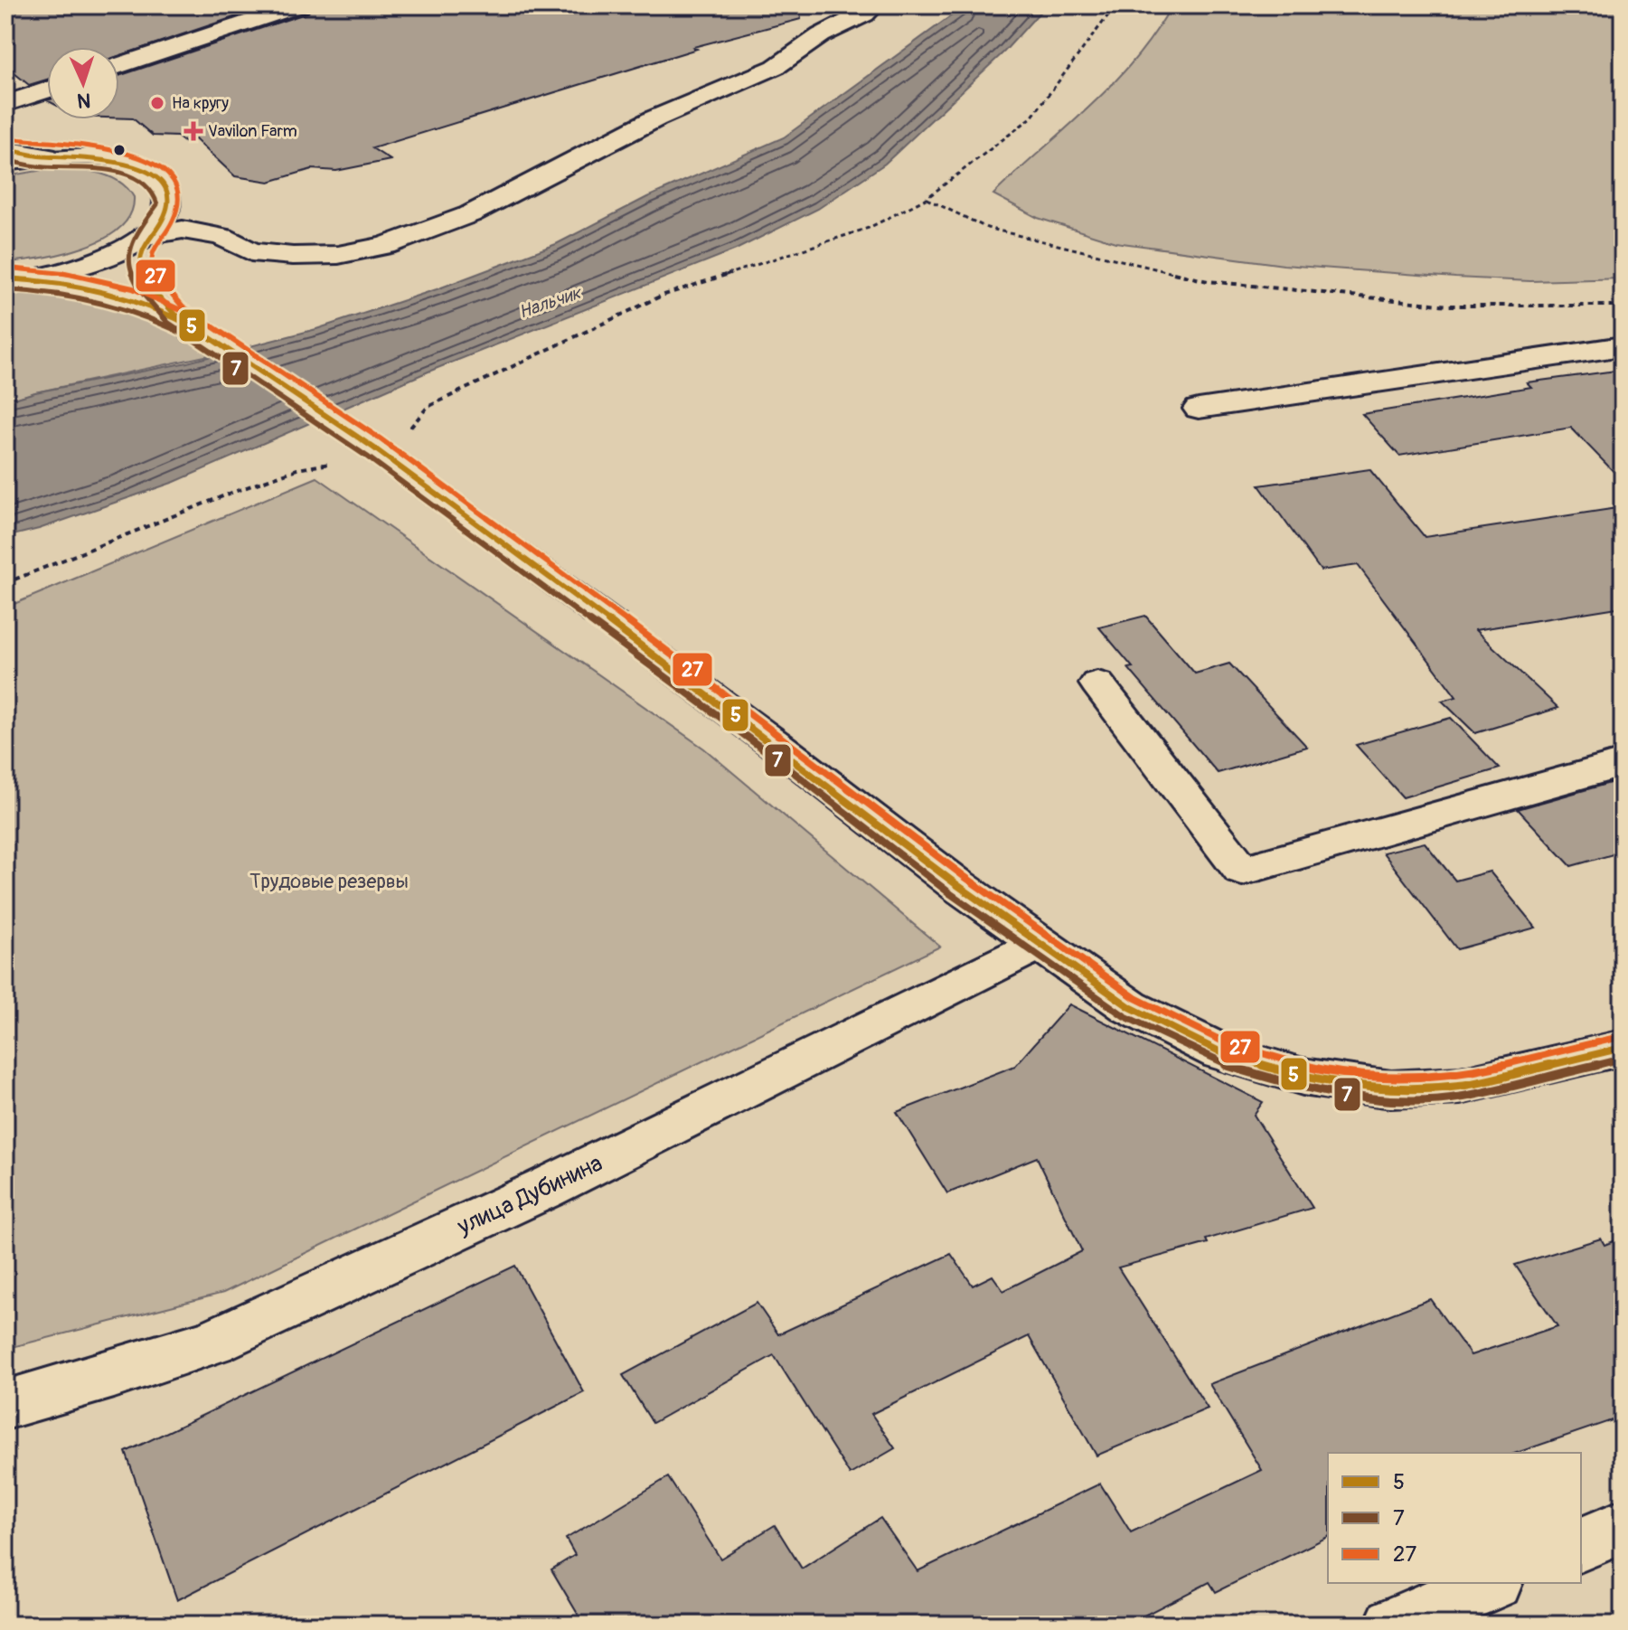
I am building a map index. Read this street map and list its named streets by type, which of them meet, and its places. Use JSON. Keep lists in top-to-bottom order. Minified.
{"streets":{"main road":["улица Дубинина"]},"water":["Нальчик"],"parks":["Трудовые резервы"],"places":{"other":["На кругу"],"health":["Vavilon Farm"]},"lines":["transit line 27","transit line 5","transit line 7"],"legend":["5","7","27"],"north":"bottom"}
